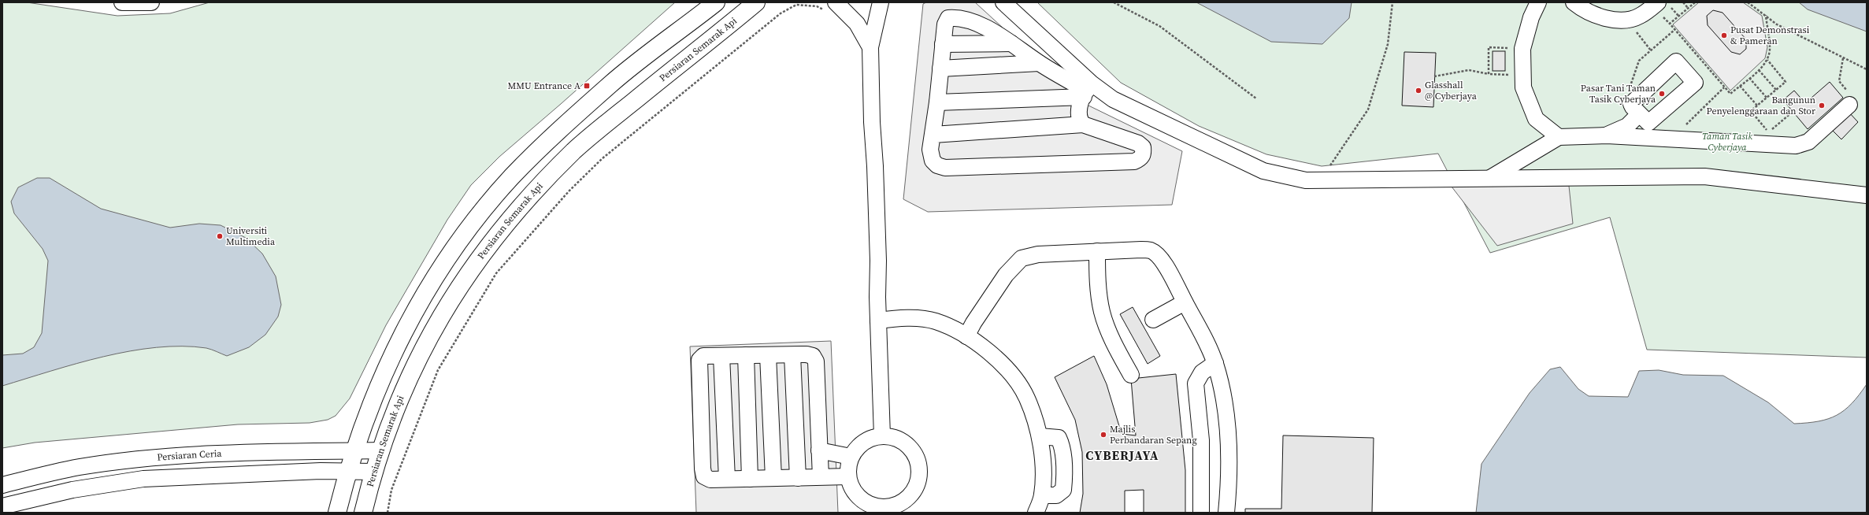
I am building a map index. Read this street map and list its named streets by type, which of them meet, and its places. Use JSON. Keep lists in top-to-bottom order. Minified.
{"streets":{"main road":["Persiaran Semarak Api"],"street":["Persiaran Ceria"]},"crossings":[["Persiaran Semarak Api","Persiaran Ceria"]],"districts":["CYBERJAYA"],"parks":["Taman Tasik Cyberjaya"],"places":{"other":["Pusat Demonstrasi & Pameran","Glasshall @ Cyberjaya","Pasar Tani Taman Tasik Cyberjaya","Bangunun Penyelenggaraan dan Stor","Universiti Multimedia","Majlis Perbandaran Sepang"],"transit":["MMU Entrance A"]}}
